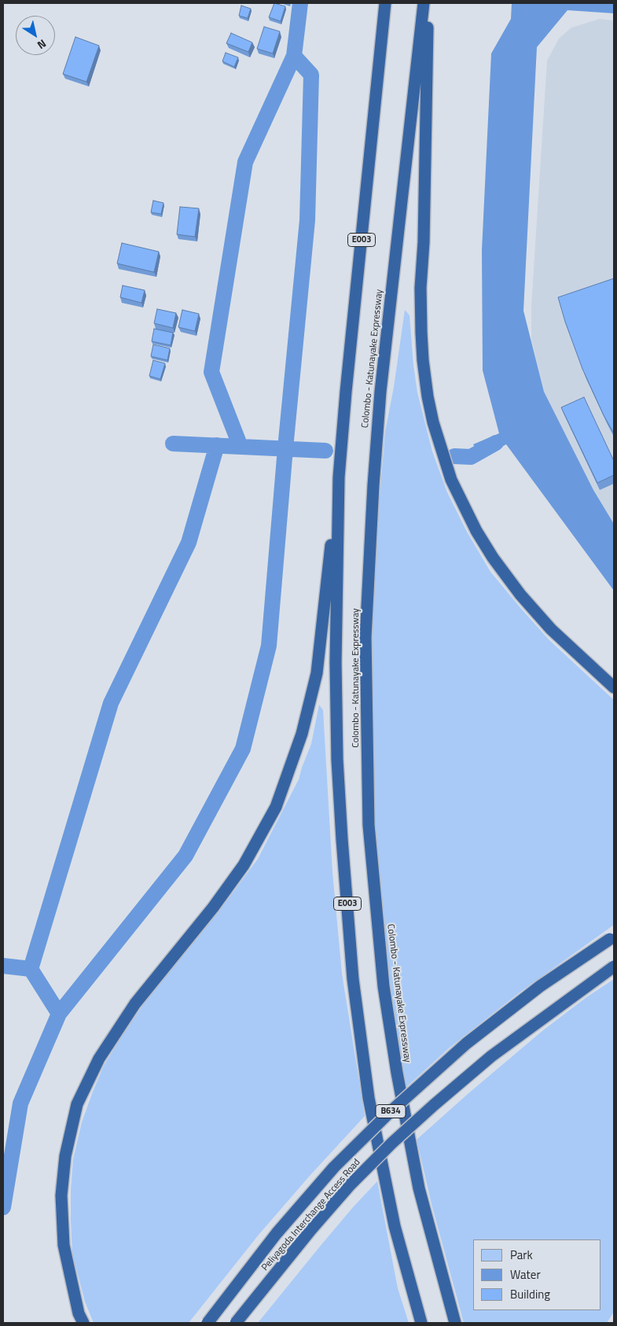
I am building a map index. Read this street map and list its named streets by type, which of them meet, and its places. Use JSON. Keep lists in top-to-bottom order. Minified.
{"streets":{"highway":["E003","Colombo - Katunayake Expressway","B634","Peliyagoda Interchange Access Road"]},"legend":["Park","Water","Building"],"north":"bottom right"}
